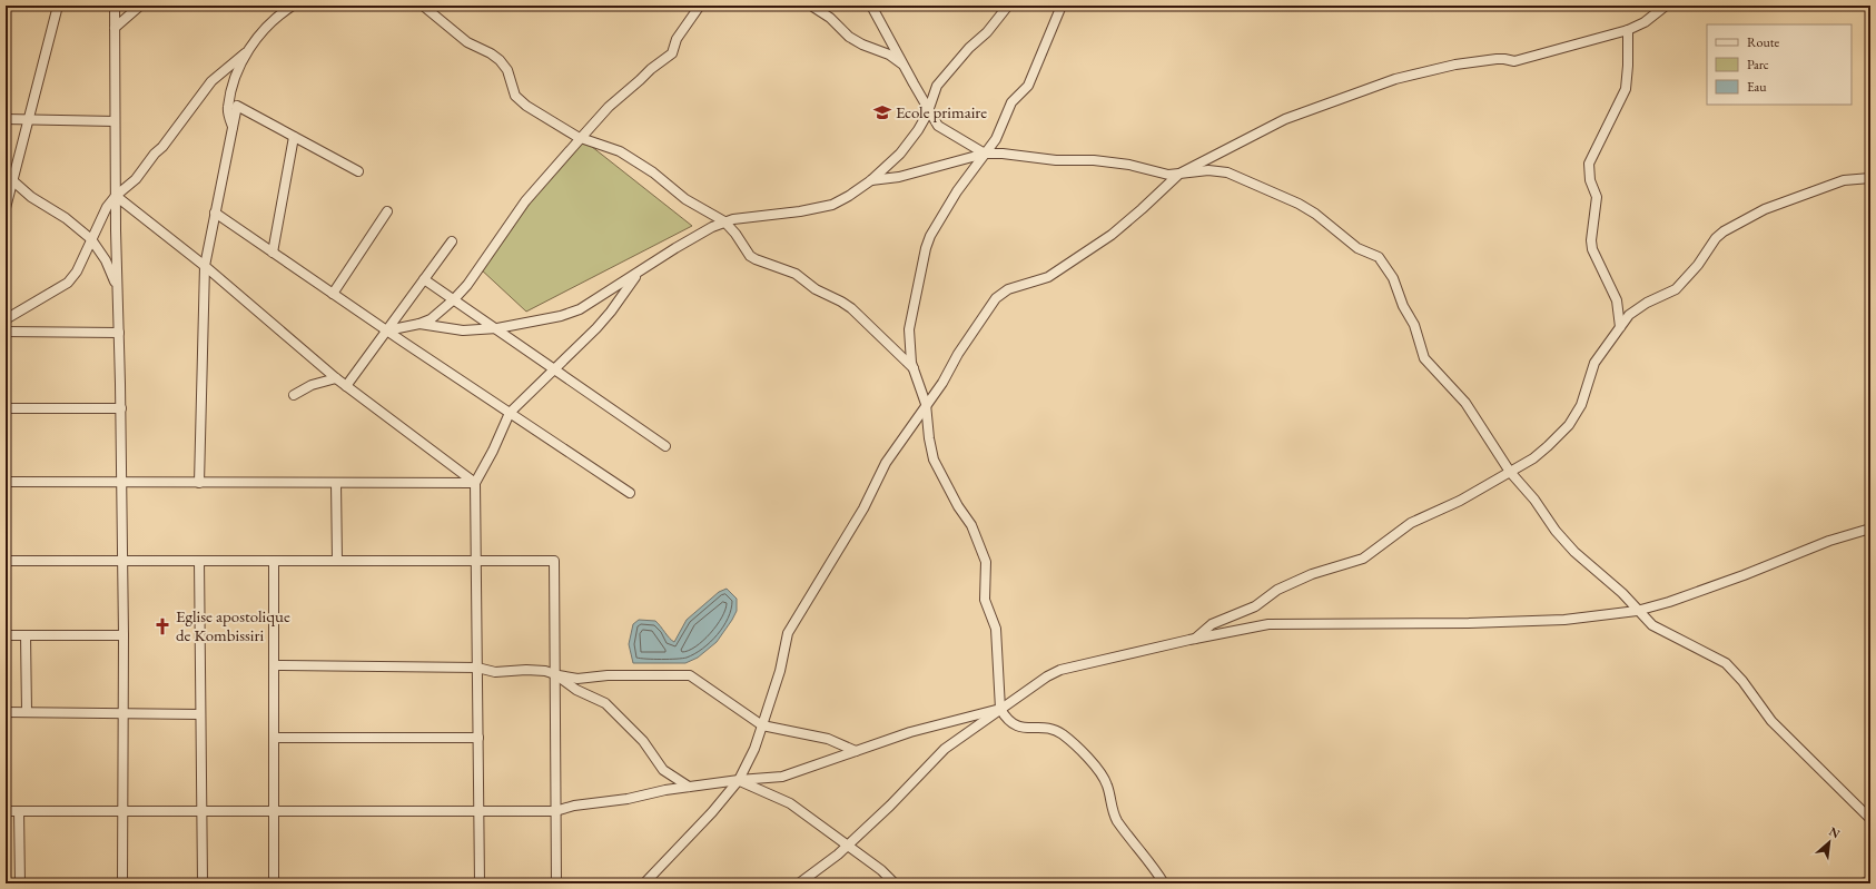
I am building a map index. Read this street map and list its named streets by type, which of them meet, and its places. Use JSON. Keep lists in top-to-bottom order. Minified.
{"places":{"school or university":["Ecole primaire"],"church":["Eglise apostolique de Kombissiri"]},"legend":["Route","Parc","Eau"],"north":"top right"}
